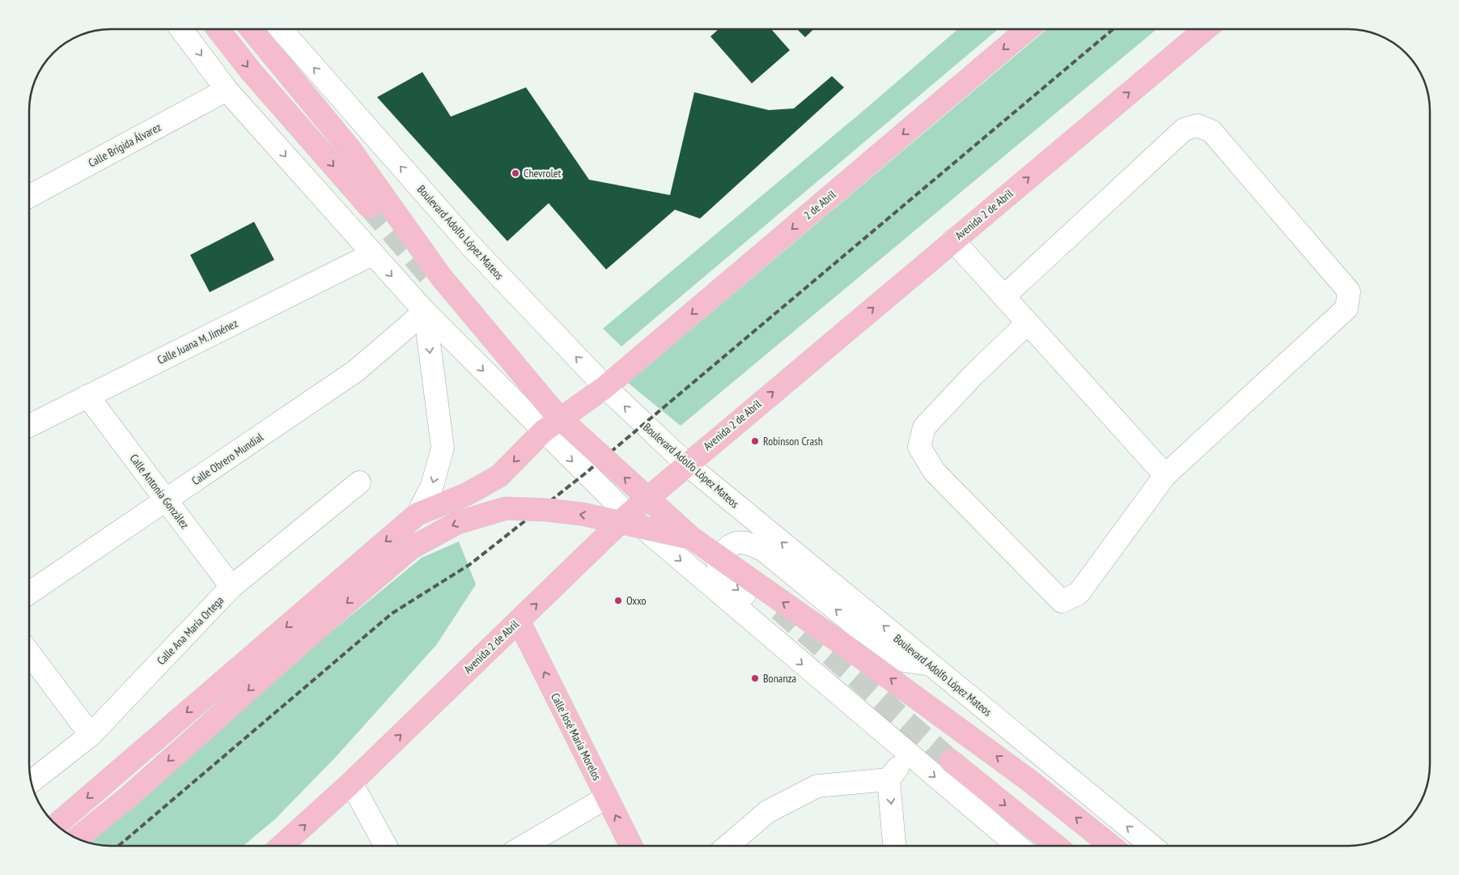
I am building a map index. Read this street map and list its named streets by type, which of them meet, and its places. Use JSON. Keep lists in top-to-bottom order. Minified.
{"streets":{"main road":["2 de Abril","Avenida 2 de Abril","Calle José María Morelos"],"street":["Calle Brígida Álvarez","Boulevard Adolfo López Mateos","Calle Juana M. Jiménez","Calle Obrero Mundial","Calle Antonia González","Calle Ana María Ortega"]},"crossings":[["2 de Abril","Boulevard Adolfo López Mateos"],["Avenida 2 de Abril","Boulevard Adolfo López Mateos"],["Avenida 2 de Abril","Calle José María Morelos"],["Calle Juana M. Jiménez","Calle Antonia González"],["Calle Obrero Mundial","Calle Antonia González"],["Calle Antonia González","Calle Ana María Ortega"]],"one_way":["Avenida 2 de Abril","Calle José María Morelos"],"places":["Chevrolet","Robinson Crash","Oxxo","Bonanza"]}
